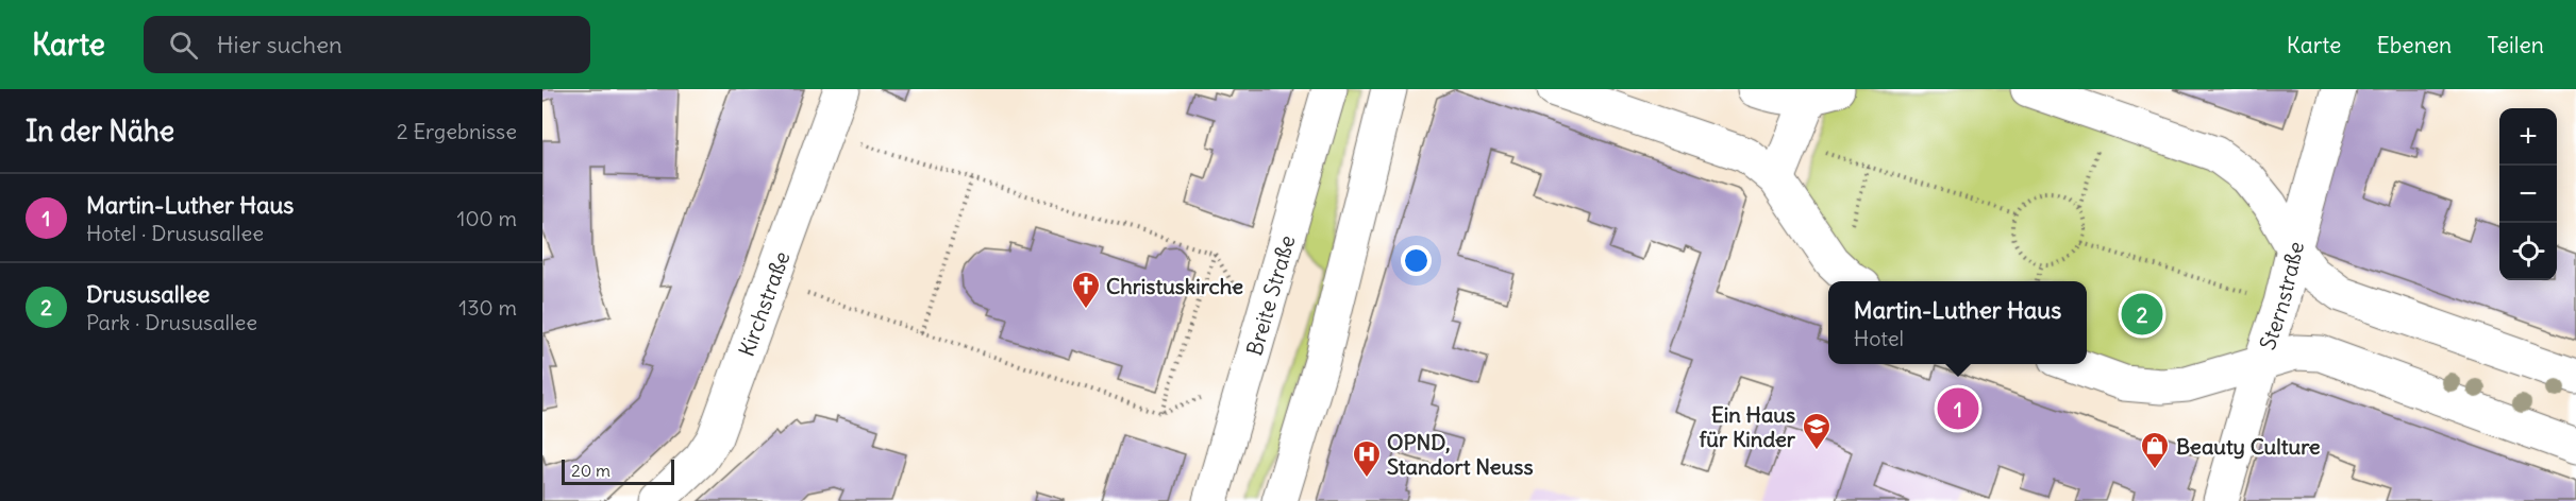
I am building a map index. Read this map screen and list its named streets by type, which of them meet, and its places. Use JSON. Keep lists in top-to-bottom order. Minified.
{"streets":{"street":["Breite Straße","Sternstraße","Kirchstraße"]},"places":{"church":["Christuskirche"],"school or university":["Ein Haus für Kinder"],"shop":["Beauty Culture"],"hospital":["OPND, Standort Neuss"]},"scale_bar":"20 m","page":{"header":"Karte","search":"Hier suchen","nav":["Karte","Ebenen","Teilen"],"heading":["In der Nähe","2 Ergebnisse"],"map_buttons":["+","−"],"list":[{"mark":"1","name":"Martin-Luther Haus","note":"Hotel · Drususallee","value":"100 m"},{"mark":"2","name":"Drususallee","note":"Park · Drususallee","value":"130 m"}],"popup":["Martin-Luther Haus","Hotel"],"pins":["2","1"],"scale":"20 m"}}
